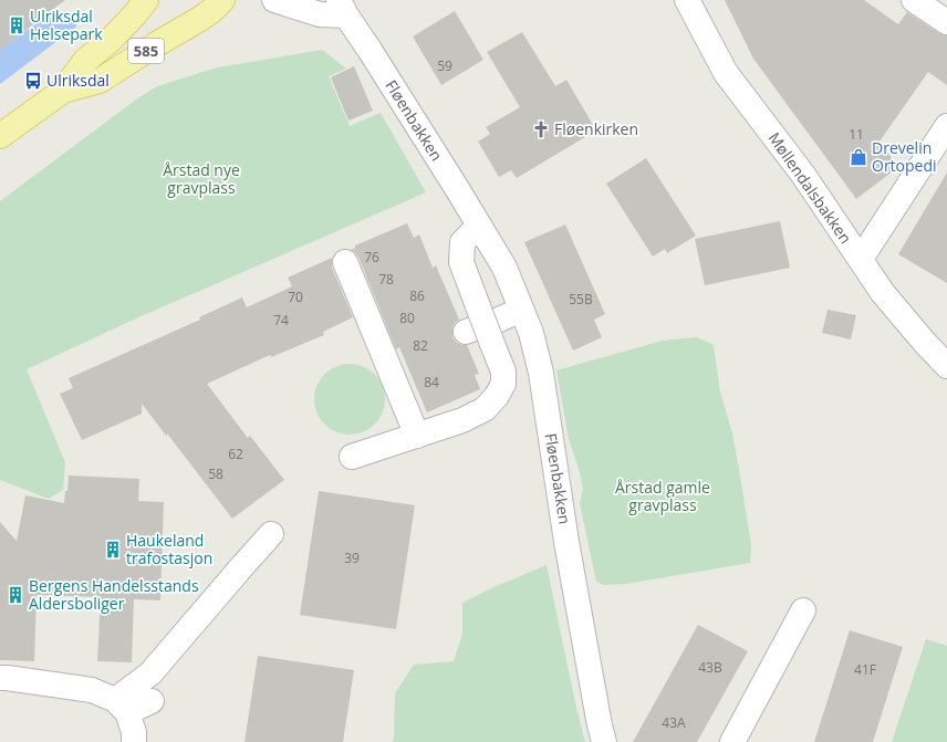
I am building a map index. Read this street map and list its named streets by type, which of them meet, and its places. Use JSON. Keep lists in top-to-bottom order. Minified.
{"streets":{"main road":["585"],"street":["Fløenbakken","Møllendalsbakken"]},"parks":["Årstad nye gravplass","Årstad gamle gravplass"],"places":{"building":["Ulriksdal Helsepark","Haukeland trafostasjon","Bergens Handelsstands Aldersboliger"],"bus stop":["Ulriksdal"],"church":["Fløenkirken"],"shop":["Drevelin Ortopedi"]},"house_numbers":["59","11","76","78","86","70","55B","80","74","82","84","62","58","39","43B","41F","43A"]}
